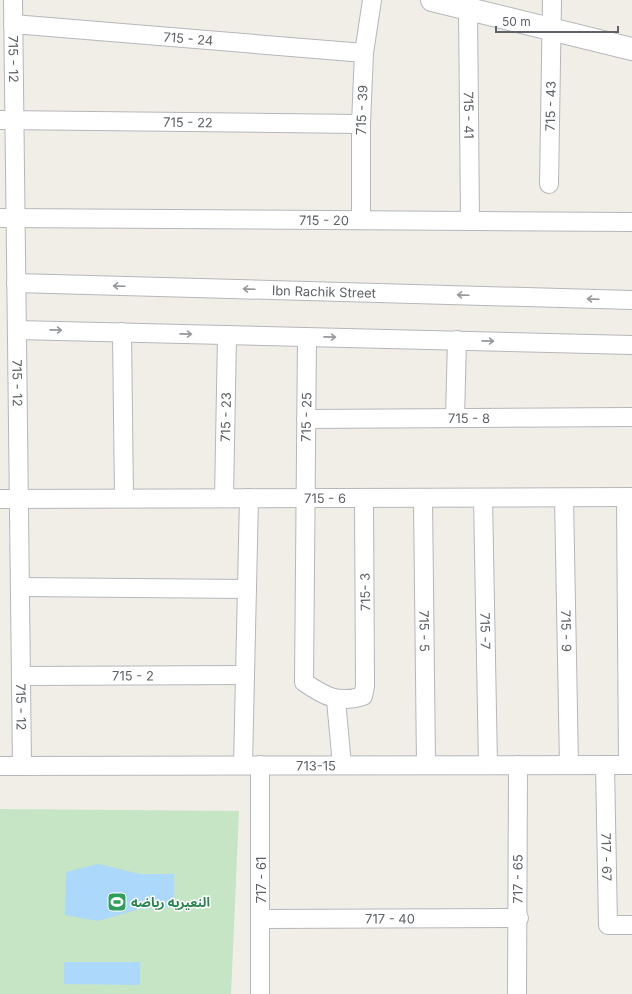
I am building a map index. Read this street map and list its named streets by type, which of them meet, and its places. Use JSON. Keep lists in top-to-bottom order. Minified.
{"streets":{"street":["715 - 24","715 - 12","715 - 43","715 - 39","715 - 41","715 - 22","715 - 20","Ibn Rachik Street","715 - 23","715 - 25","715 - 8","715 - 6","715- 3","715 - 5","715 -7","715 - 9","715 - 2","713-15","717 - 67","717 - 65","717 - 61","717 - 40"]},"crossings":[["715 - 24","715 - 12"],["715 - 24","715 - 39"],["715 - 12","715 - 22"],["715 - 12","715 - 20"],["715 - 12","Ibn Rachik Street"],["715 - 12","715 - 6"],["715 - 12","715 - 2"],["715 - 12","713-15"],["715 - 39","715 - 22"],["715 - 39","715 - 20"],["715 - 41","715 - 20"],["715 - 23","715 - 6"],["715 - 25","715 - 8"],["715 - 25","715 - 6"],["715 - 25","715- 3"],["715 - 6","715- 3"],["715 - 6","715 - 5"],["715 - 6","715 -7"],["715 - 6","715 - 9"],["715 - 5","713-15"],["715 -7","713-15"],["715 - 9","713-15"],["713-15","717 - 67"],["713-15","717 - 65"],["713-15","717 - 61"],["717 - 65","717 - 40"],["717 - 61","717 - 40"]],"places":{"sports":["النعيريه رياضه"]},"scale_bar":"50 m"}
